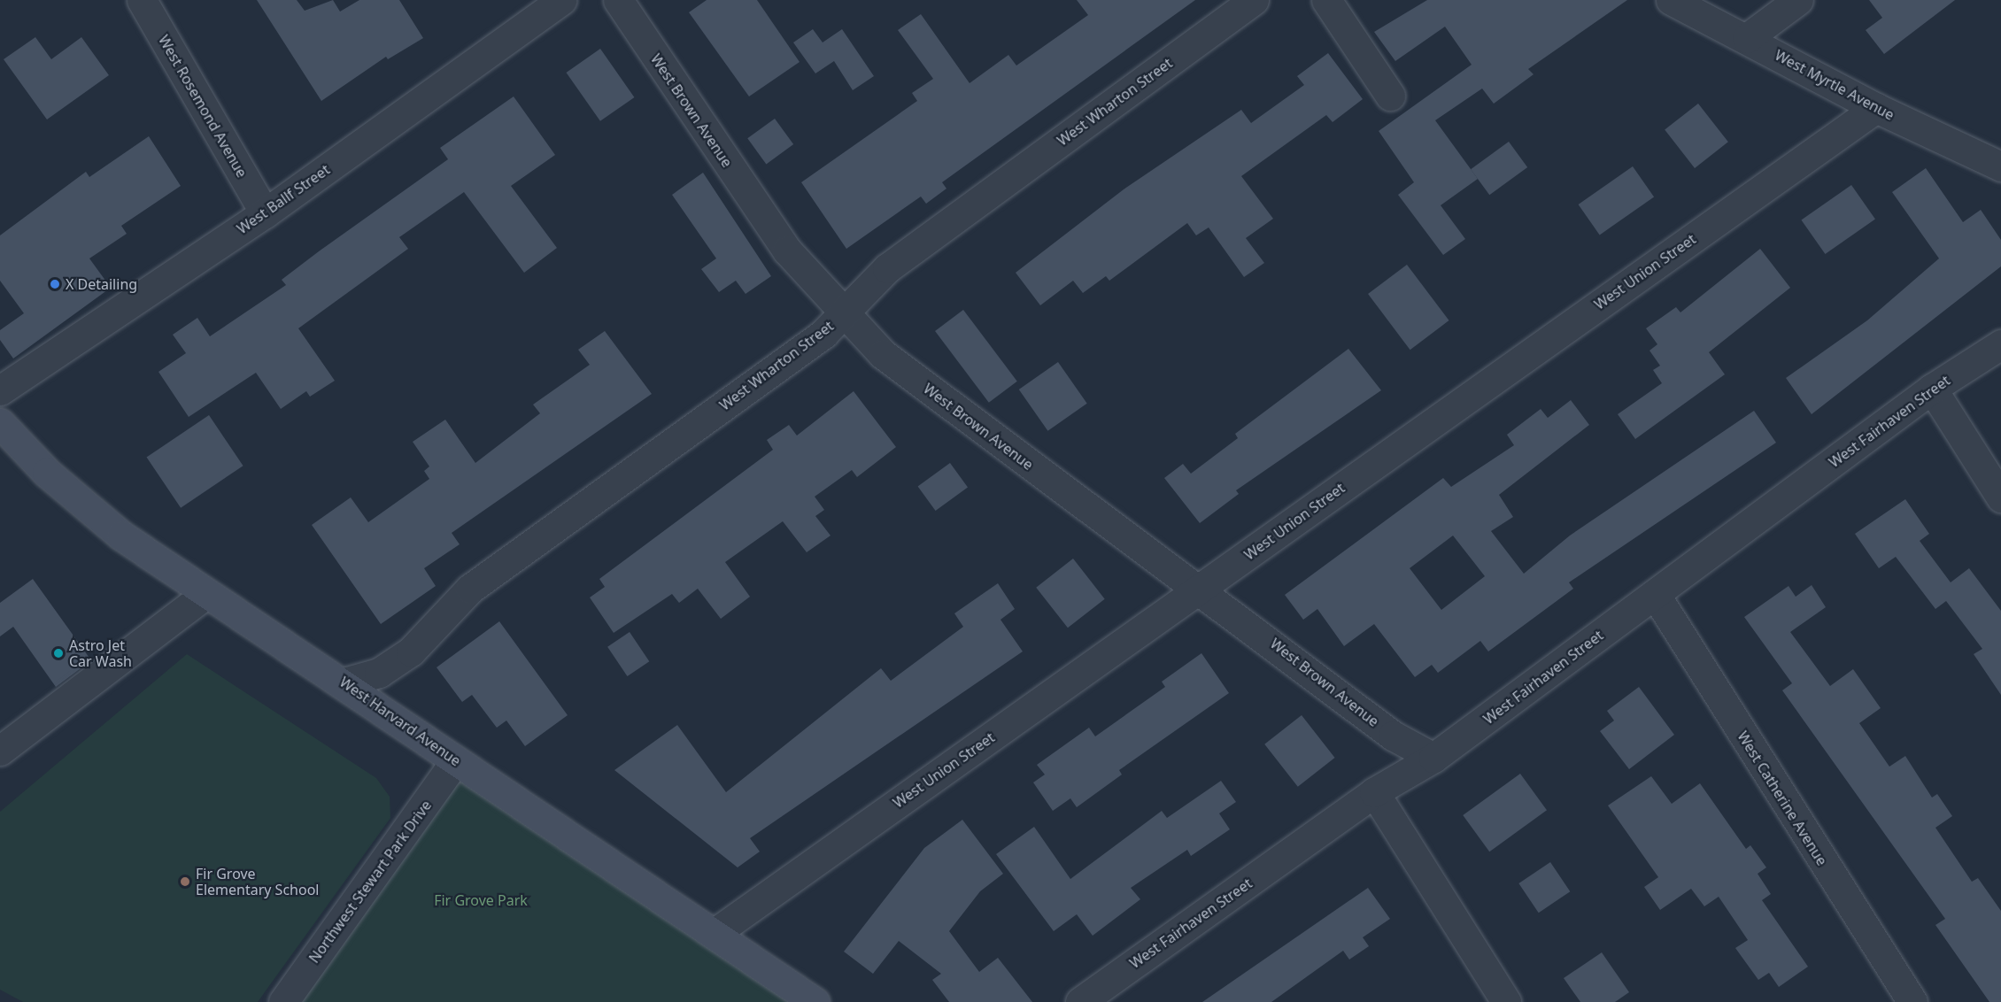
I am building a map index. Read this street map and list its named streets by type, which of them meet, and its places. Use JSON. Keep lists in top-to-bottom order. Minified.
{"streets":{"main road":["West Harvard Avenue"],"street":["West Myrtle Avenue","West Wharton Street","West Rosemond Avenue","West Brown Avenue","West Ballf Street","West Union Street","West Fairhaven Street","West Catherine Avenue","Northwest Stewart Park Drive"]},"crossings":[["West Myrtle Avenue","West Union Street"],["West Wharton Street","West Brown Avenue"],["West Wharton Street","West Harvard Avenue"],["West Rosemond Avenue","West Ballf Street"],["West Brown Avenue","West Union Street"],["West Brown Avenue","West Fairhaven Street"],["West Union Street","West Harvard Avenue"],["West Fairhaven Street","West Catherine Avenue"],["West Harvard Avenue","Northwest Stewart Park Drive"]],"parks":["Fir Grove Park"],"places":["X Detailing","Astro Jet Car Wash","Fir Grove Elementary School"]}
